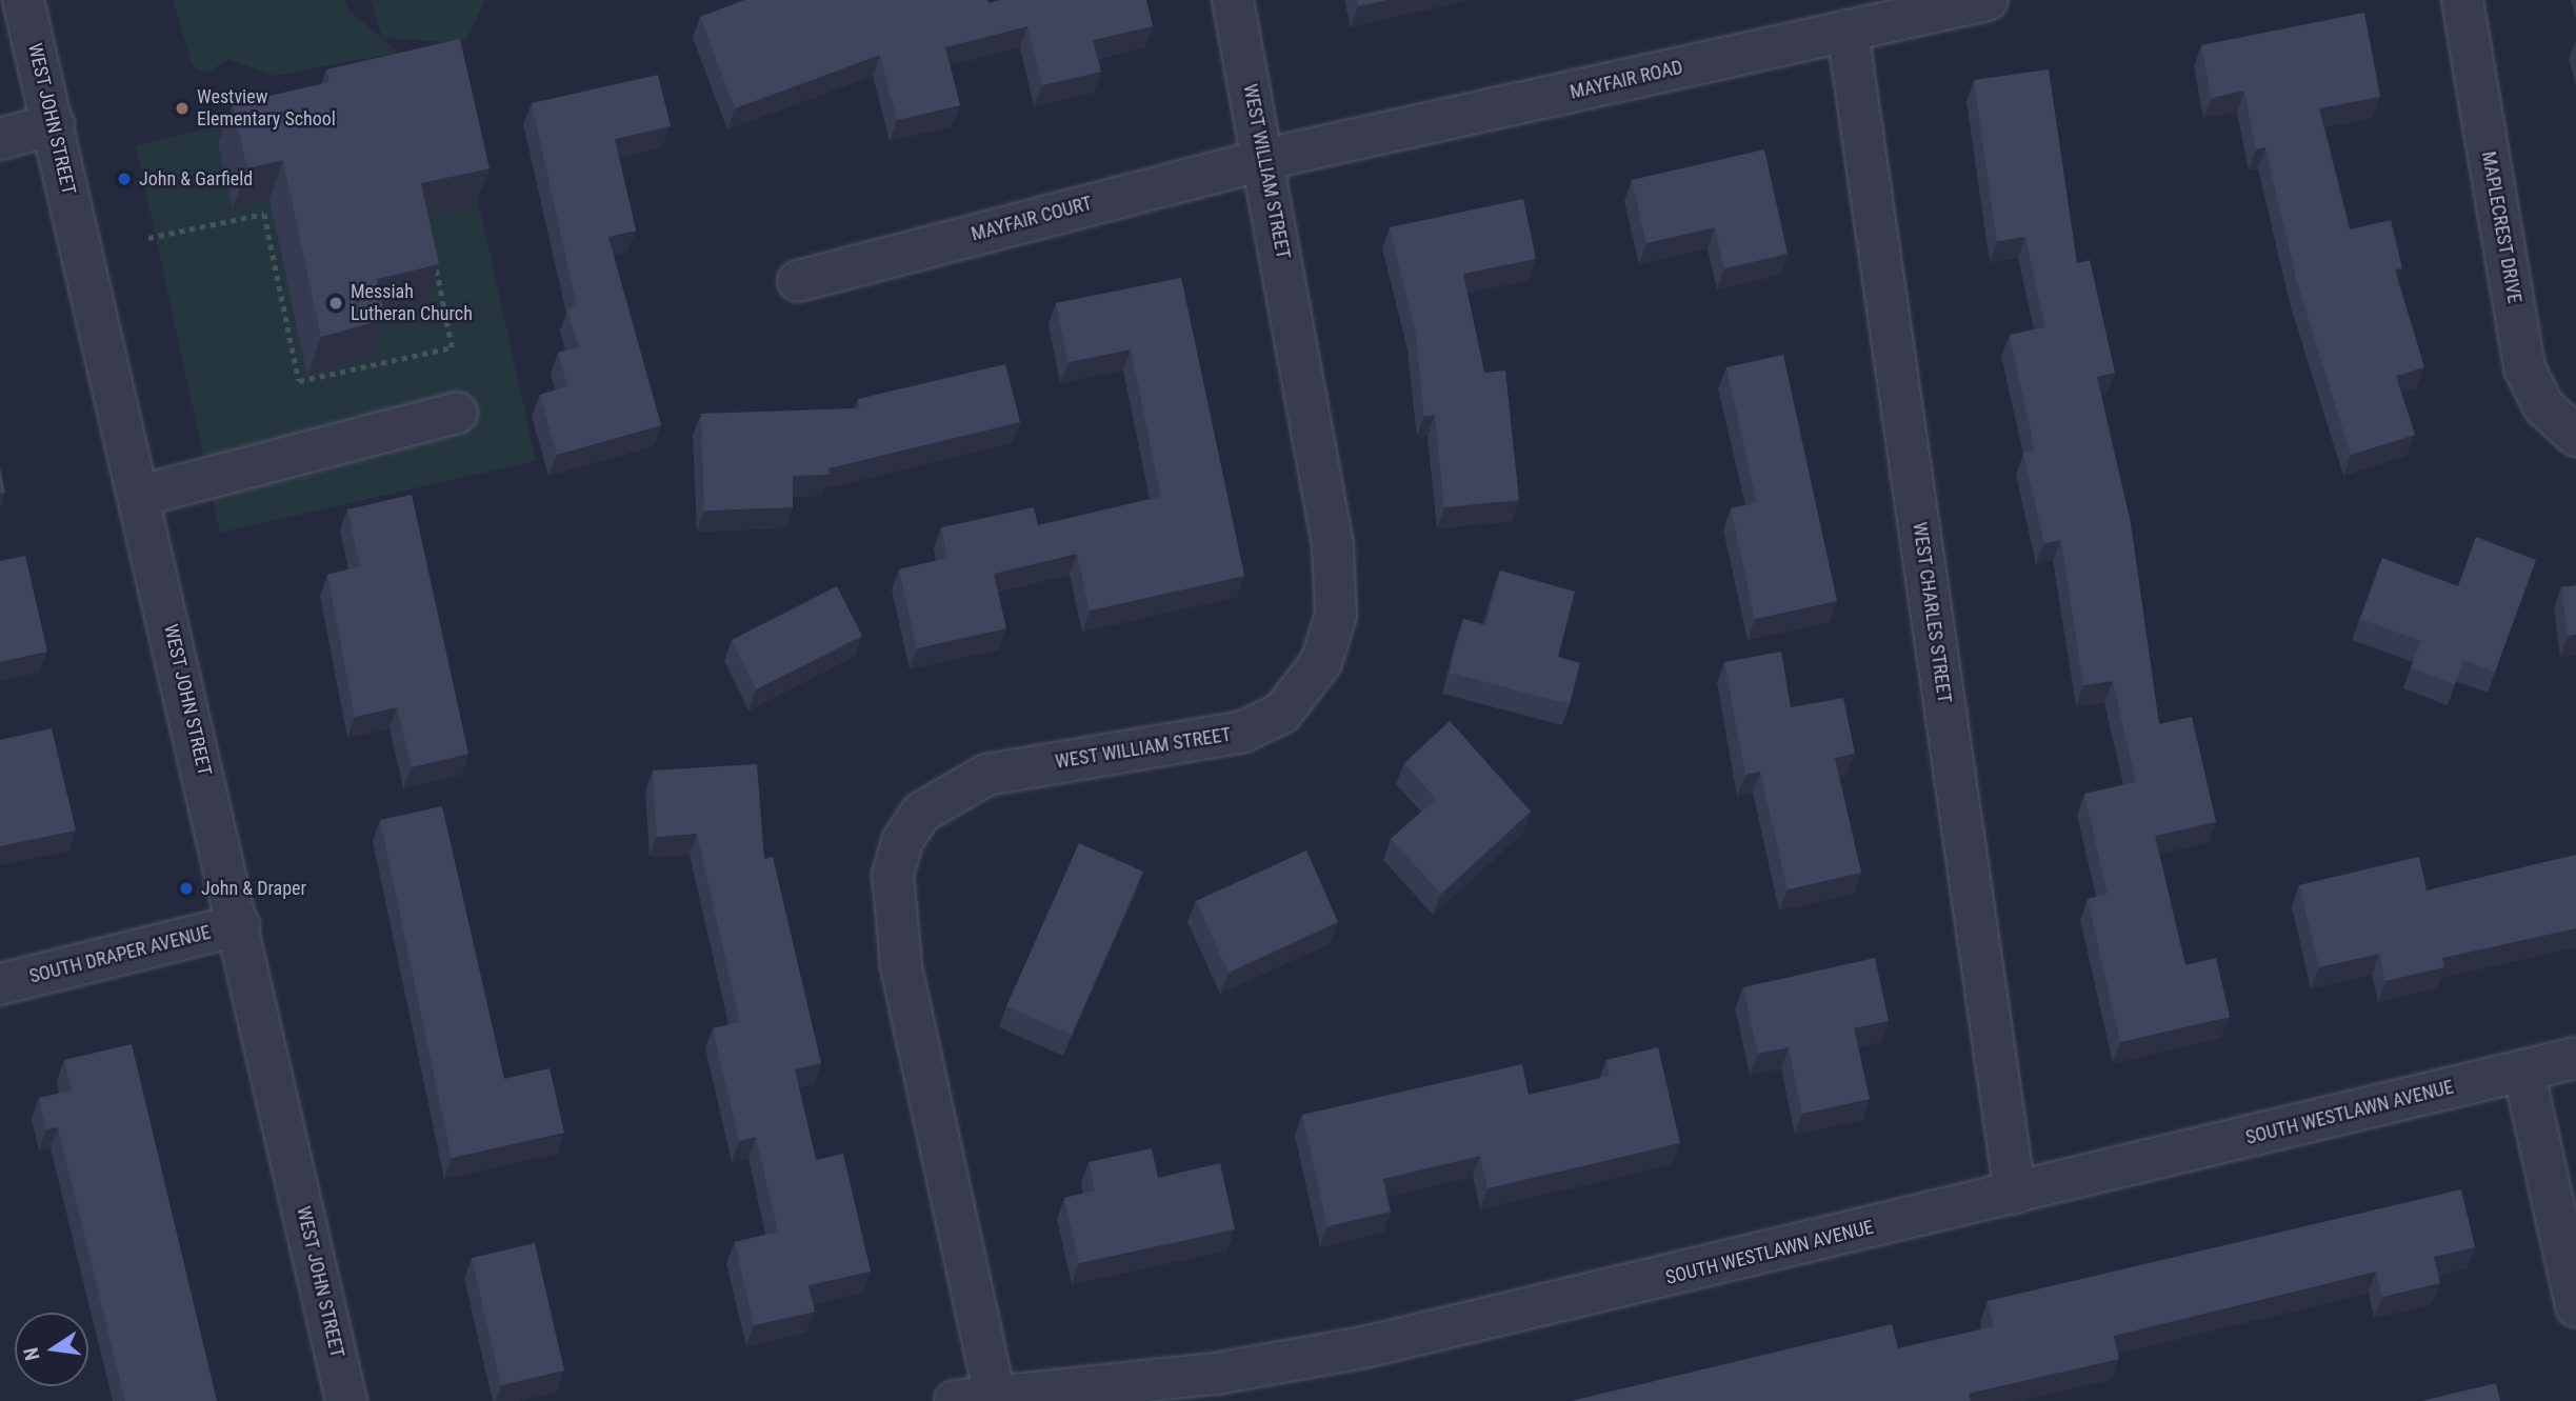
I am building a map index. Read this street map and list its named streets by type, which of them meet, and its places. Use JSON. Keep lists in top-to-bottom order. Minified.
{"streets":{"street":["MAYFAIR ROAD","WEST JOHN STREET","WEST WILLIAM STREET","MAYFAIR COURT","MAPLECREST DRIVE","WEST CHARLES STREET","SOUTH DRAPER AVENUE","SOUTH WESTLAWN AVENUE"]},"crossings":[["MAYFAIR ROAD","WEST WILLIAM STREET"],["MAYFAIR ROAD","MAYFAIR COURT"],["MAYFAIR ROAD","WEST CHARLES STREET"],["WEST JOHN STREET","SOUTH DRAPER AVENUE"],["WEST WILLIAM STREET","MAYFAIR COURT"],["WEST WILLIAM STREET","SOUTH WESTLAWN AVENUE"],["WEST CHARLES STREET","SOUTH WESTLAWN AVENUE"]],"places":["Westview Elementary School","John & Garfield","Messiah Lutheran Church","John & Draper"],"north":"left"}
